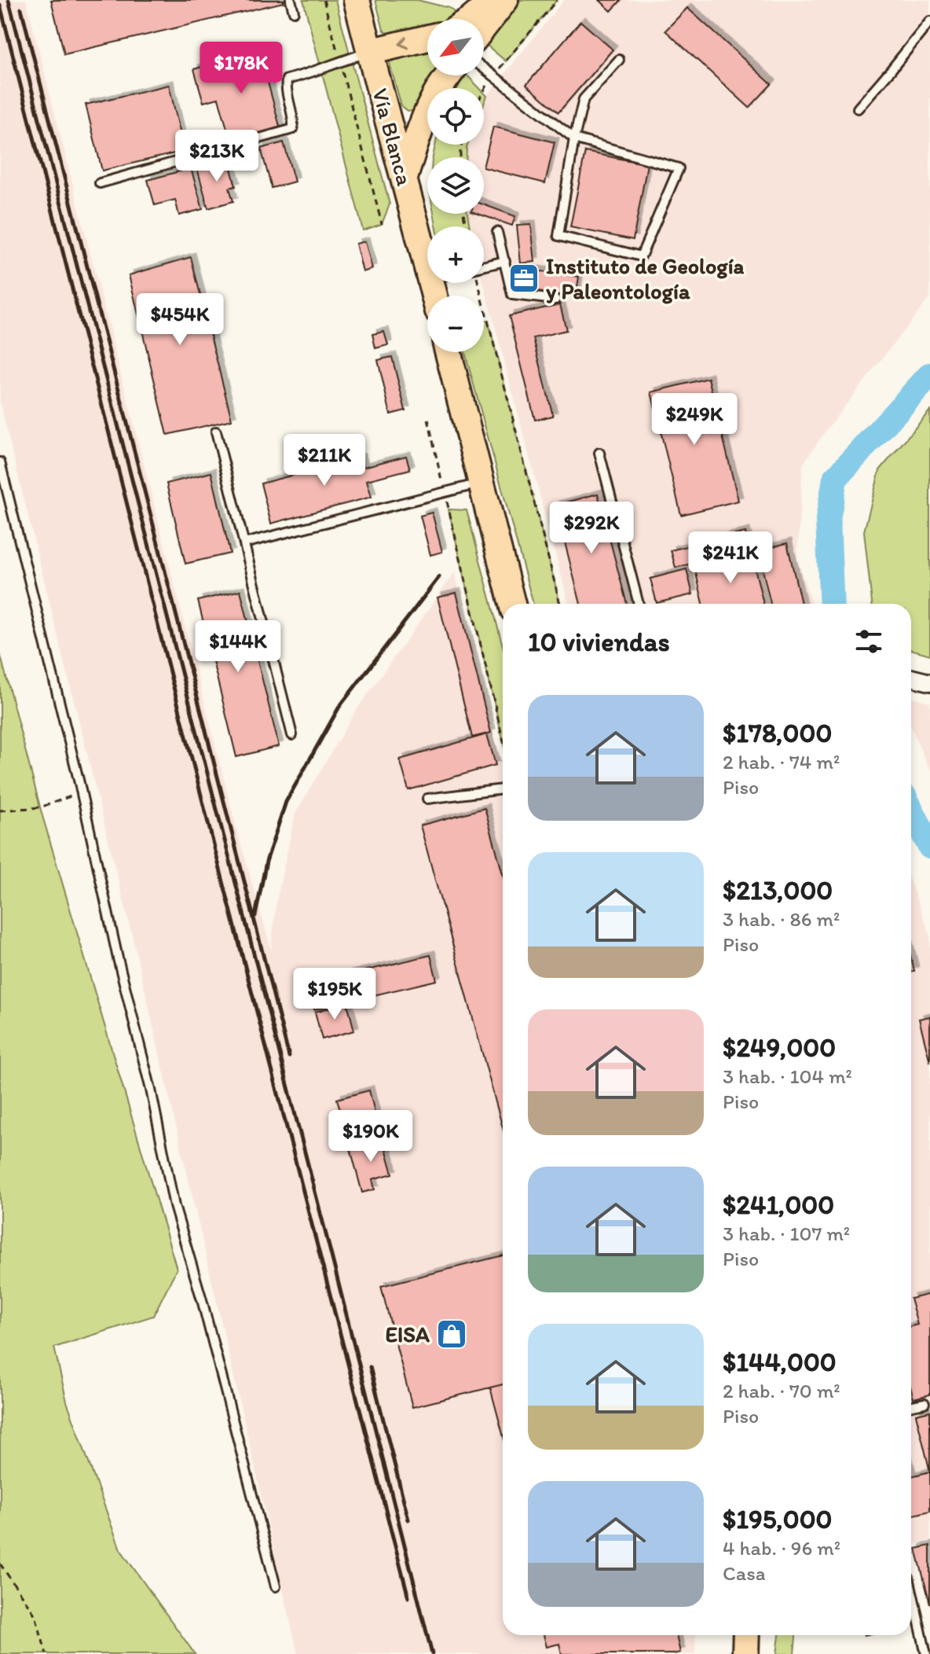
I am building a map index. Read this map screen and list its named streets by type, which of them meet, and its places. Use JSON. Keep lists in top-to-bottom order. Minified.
{"streets":{"main road":["Vía Blanca"]},"places":{"office":["Instituto de Geología y Paleontología"],"shop":["EISA"]},"north":"bottom left","page":{"map_buttons":["+","−"],"price":["$178K","$213K","$454K","$249K","$211K","$292K","$241K","$144K","$195K","$190K"],"heading":"10 viviendas","list":[{"name":"$178,000","note":"2 hab. · 74 m² · Piso"},{"name":"$213,000","note":"3 hab. · 86 m² · Piso"},{"name":"$249,000","note":"3 hab. · 104 m² · Piso"},{"name":"$241,000","note":"3 hab. · 107 m² · Piso"},{"name":"$144,000","note":"2 hab. · 70 m² · Piso"},{"name":"$195,000","note":"4 hab. · 96 m² · Casa"}]}}
